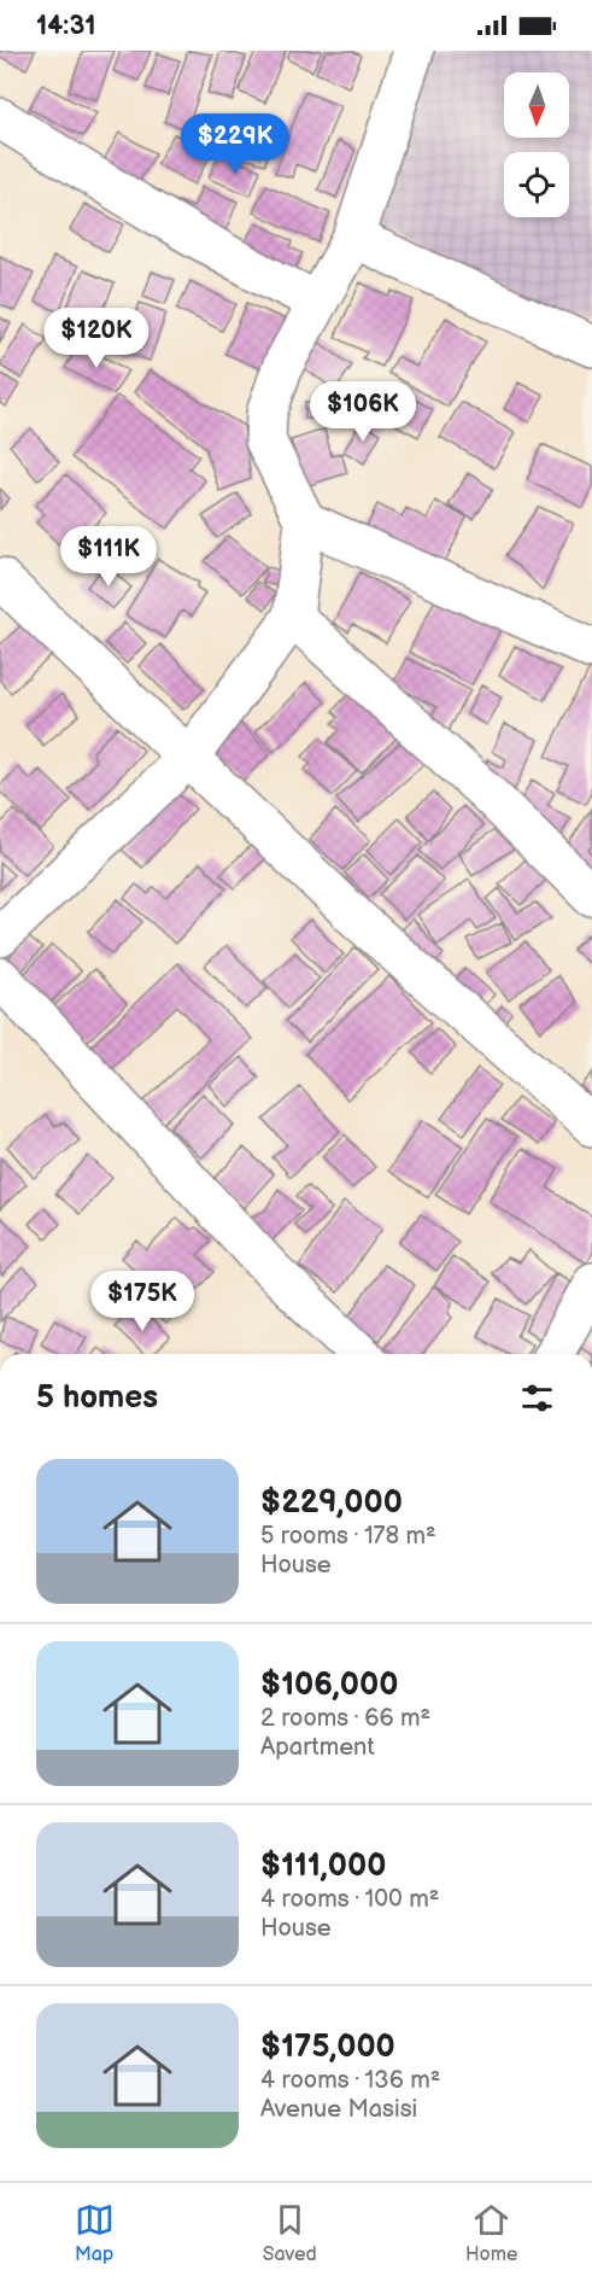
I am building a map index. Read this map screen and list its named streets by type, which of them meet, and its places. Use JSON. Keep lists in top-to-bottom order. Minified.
{"north":"bottom","page":{"status":"14:31","price":["$229K","$120K","$106K","$111K","$175K"],"heading":"5 homes","list":[{"name":"$229,000","note":"5 rooms · 178 m² · House"},{"name":"$106,000","note":"2 rooms · 66 m² · Apartment"},{"name":"$111,000","note":"4 rooms · 100 m² · House"},{"name":"$175,000","note":"4 rooms · 136 m² · Avenue Masisi"}],"tabs":["Map","Saved","Home"]}}
